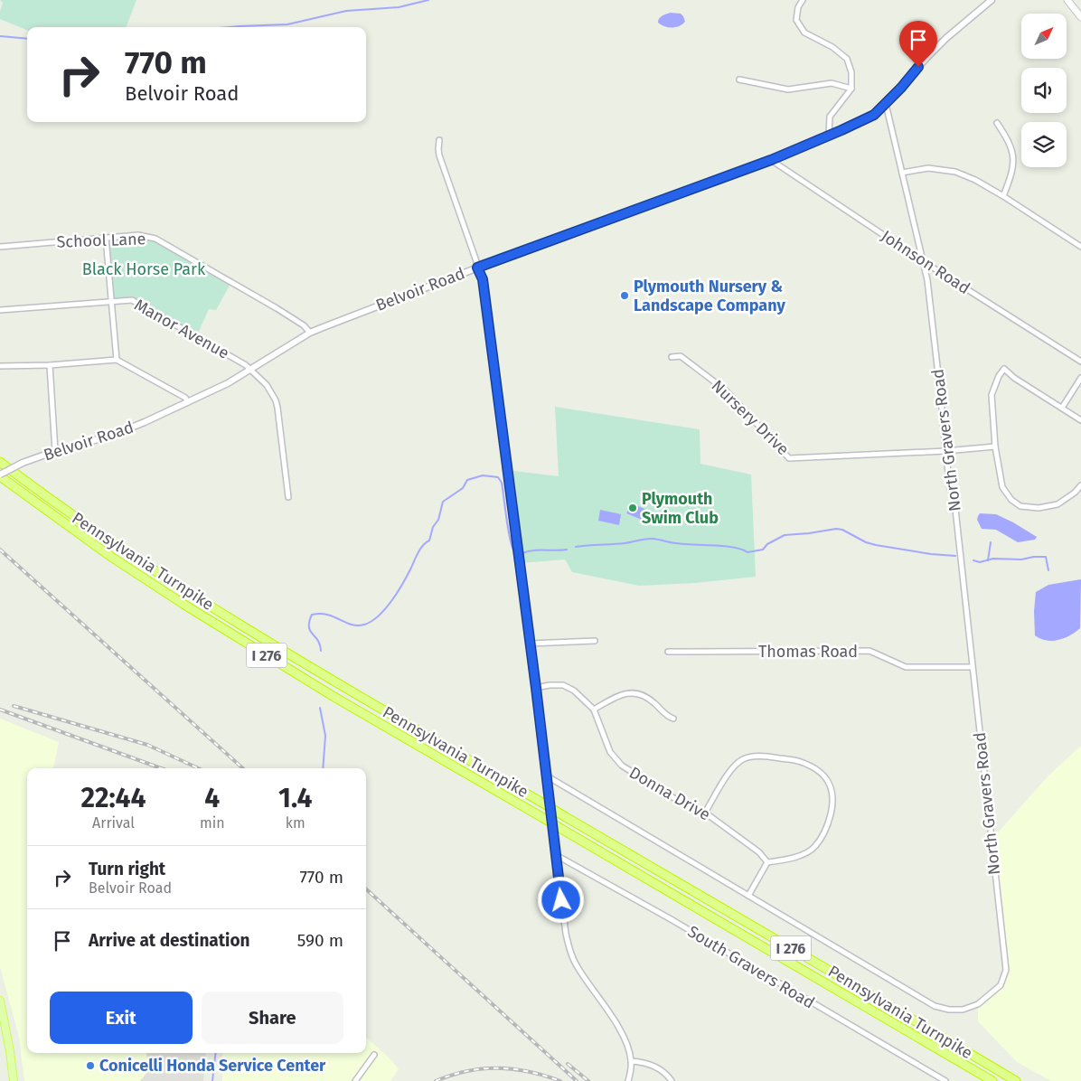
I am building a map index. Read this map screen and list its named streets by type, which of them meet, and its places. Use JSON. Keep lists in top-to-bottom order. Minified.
{"streets":{"highway":["Pennsylvania Turnpike","I 276"],"street":["School Lane","Johnson Road","Belvoir Road","Manor Avenue","Nursery Drive","North Gravers Road","Thomas Road","Donna Drive","South Gravers Road"]},"crossings":[["School Lane","Belvoir Road"],["Johnson Road","Belvoir Road"],["Johnson Road","North Gravers Road"],["Belvoir Road","Manor Avenue"],["Belvoir Road","North Gravers Road"],["Belvoir Road","Pennsylvania Turnpike"],["Nursery Drive","North Gravers Road"],["North Gravers Road","Thomas Road"]],"parks":["Black Horse Park"],"places":["Plymouth Nursery & Landscape Company","Plymouth Swim Club","Conicelli Honda Service Center"],"north":"top right","page":{"turn":["770 m","Belvoir Road"],"eta":["22:44","Arrival","4","min","1.4","km"],"list":[{"name":"Turn right","note":"Belvoir Road","value":"770 m"},{"name":"Arrive at destination","value":"590 m"}],"buttons":["Exit","Share"]}}
